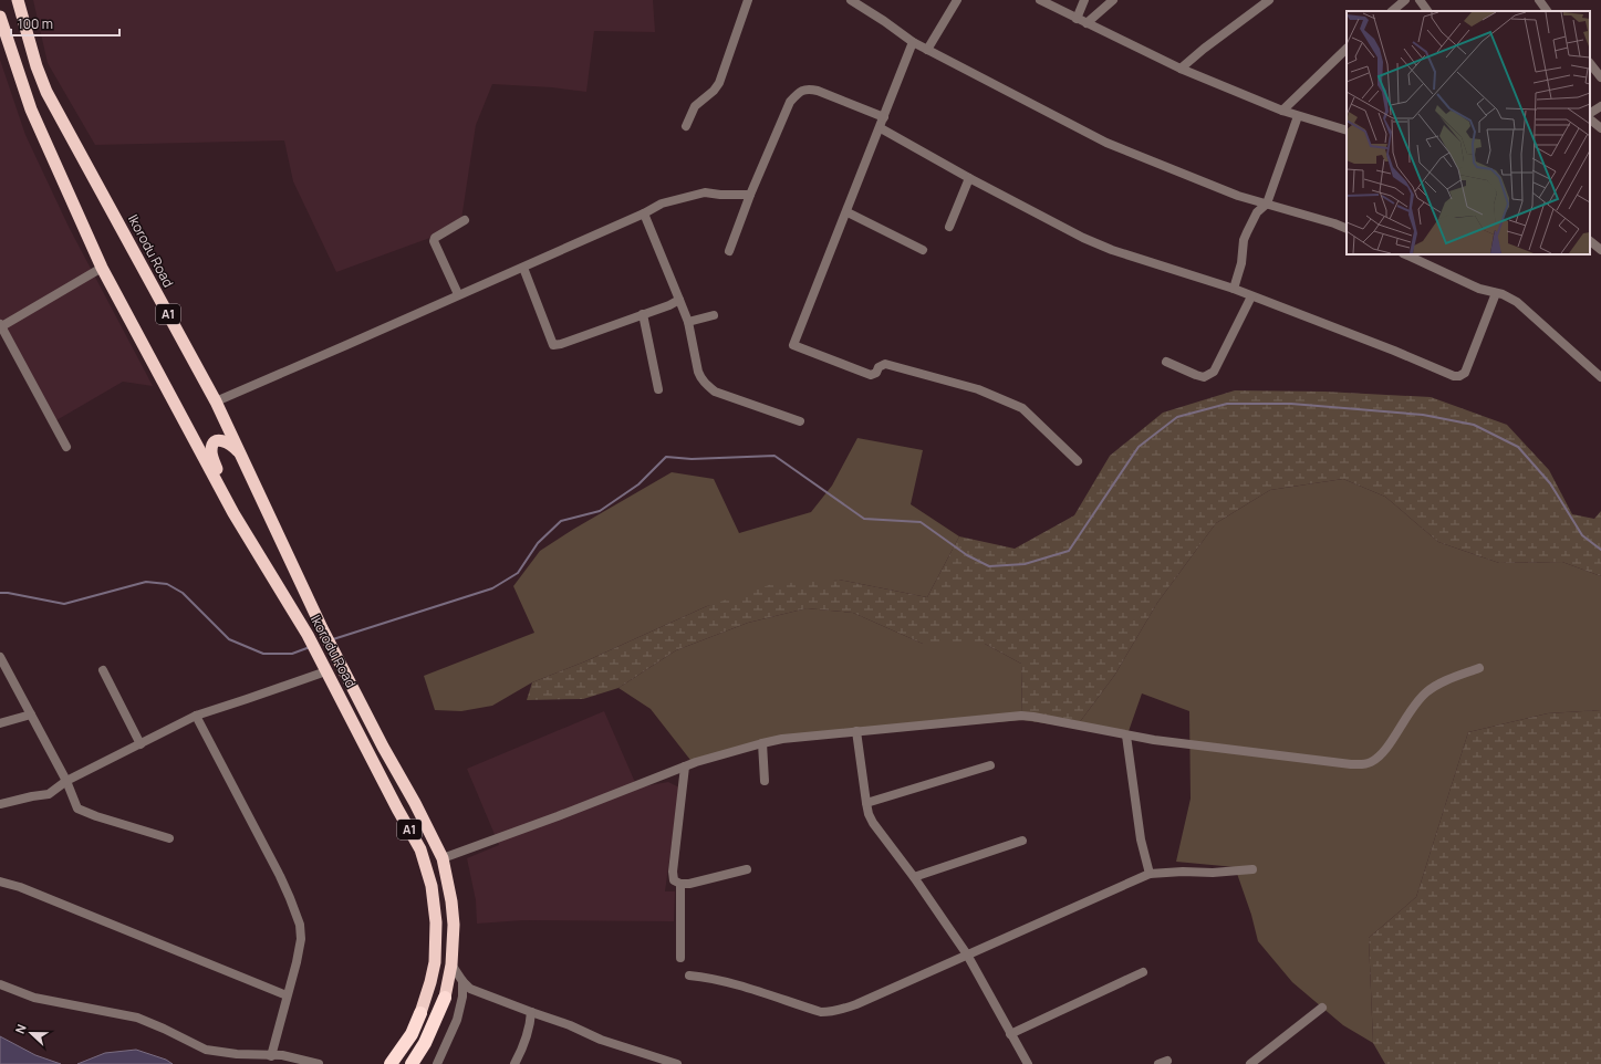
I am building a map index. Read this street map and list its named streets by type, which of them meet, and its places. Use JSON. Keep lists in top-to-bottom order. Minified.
{"streets":{"highway":["Ikorodu Road","A1"]},"scale_bar":"100 m","north":"left"}
